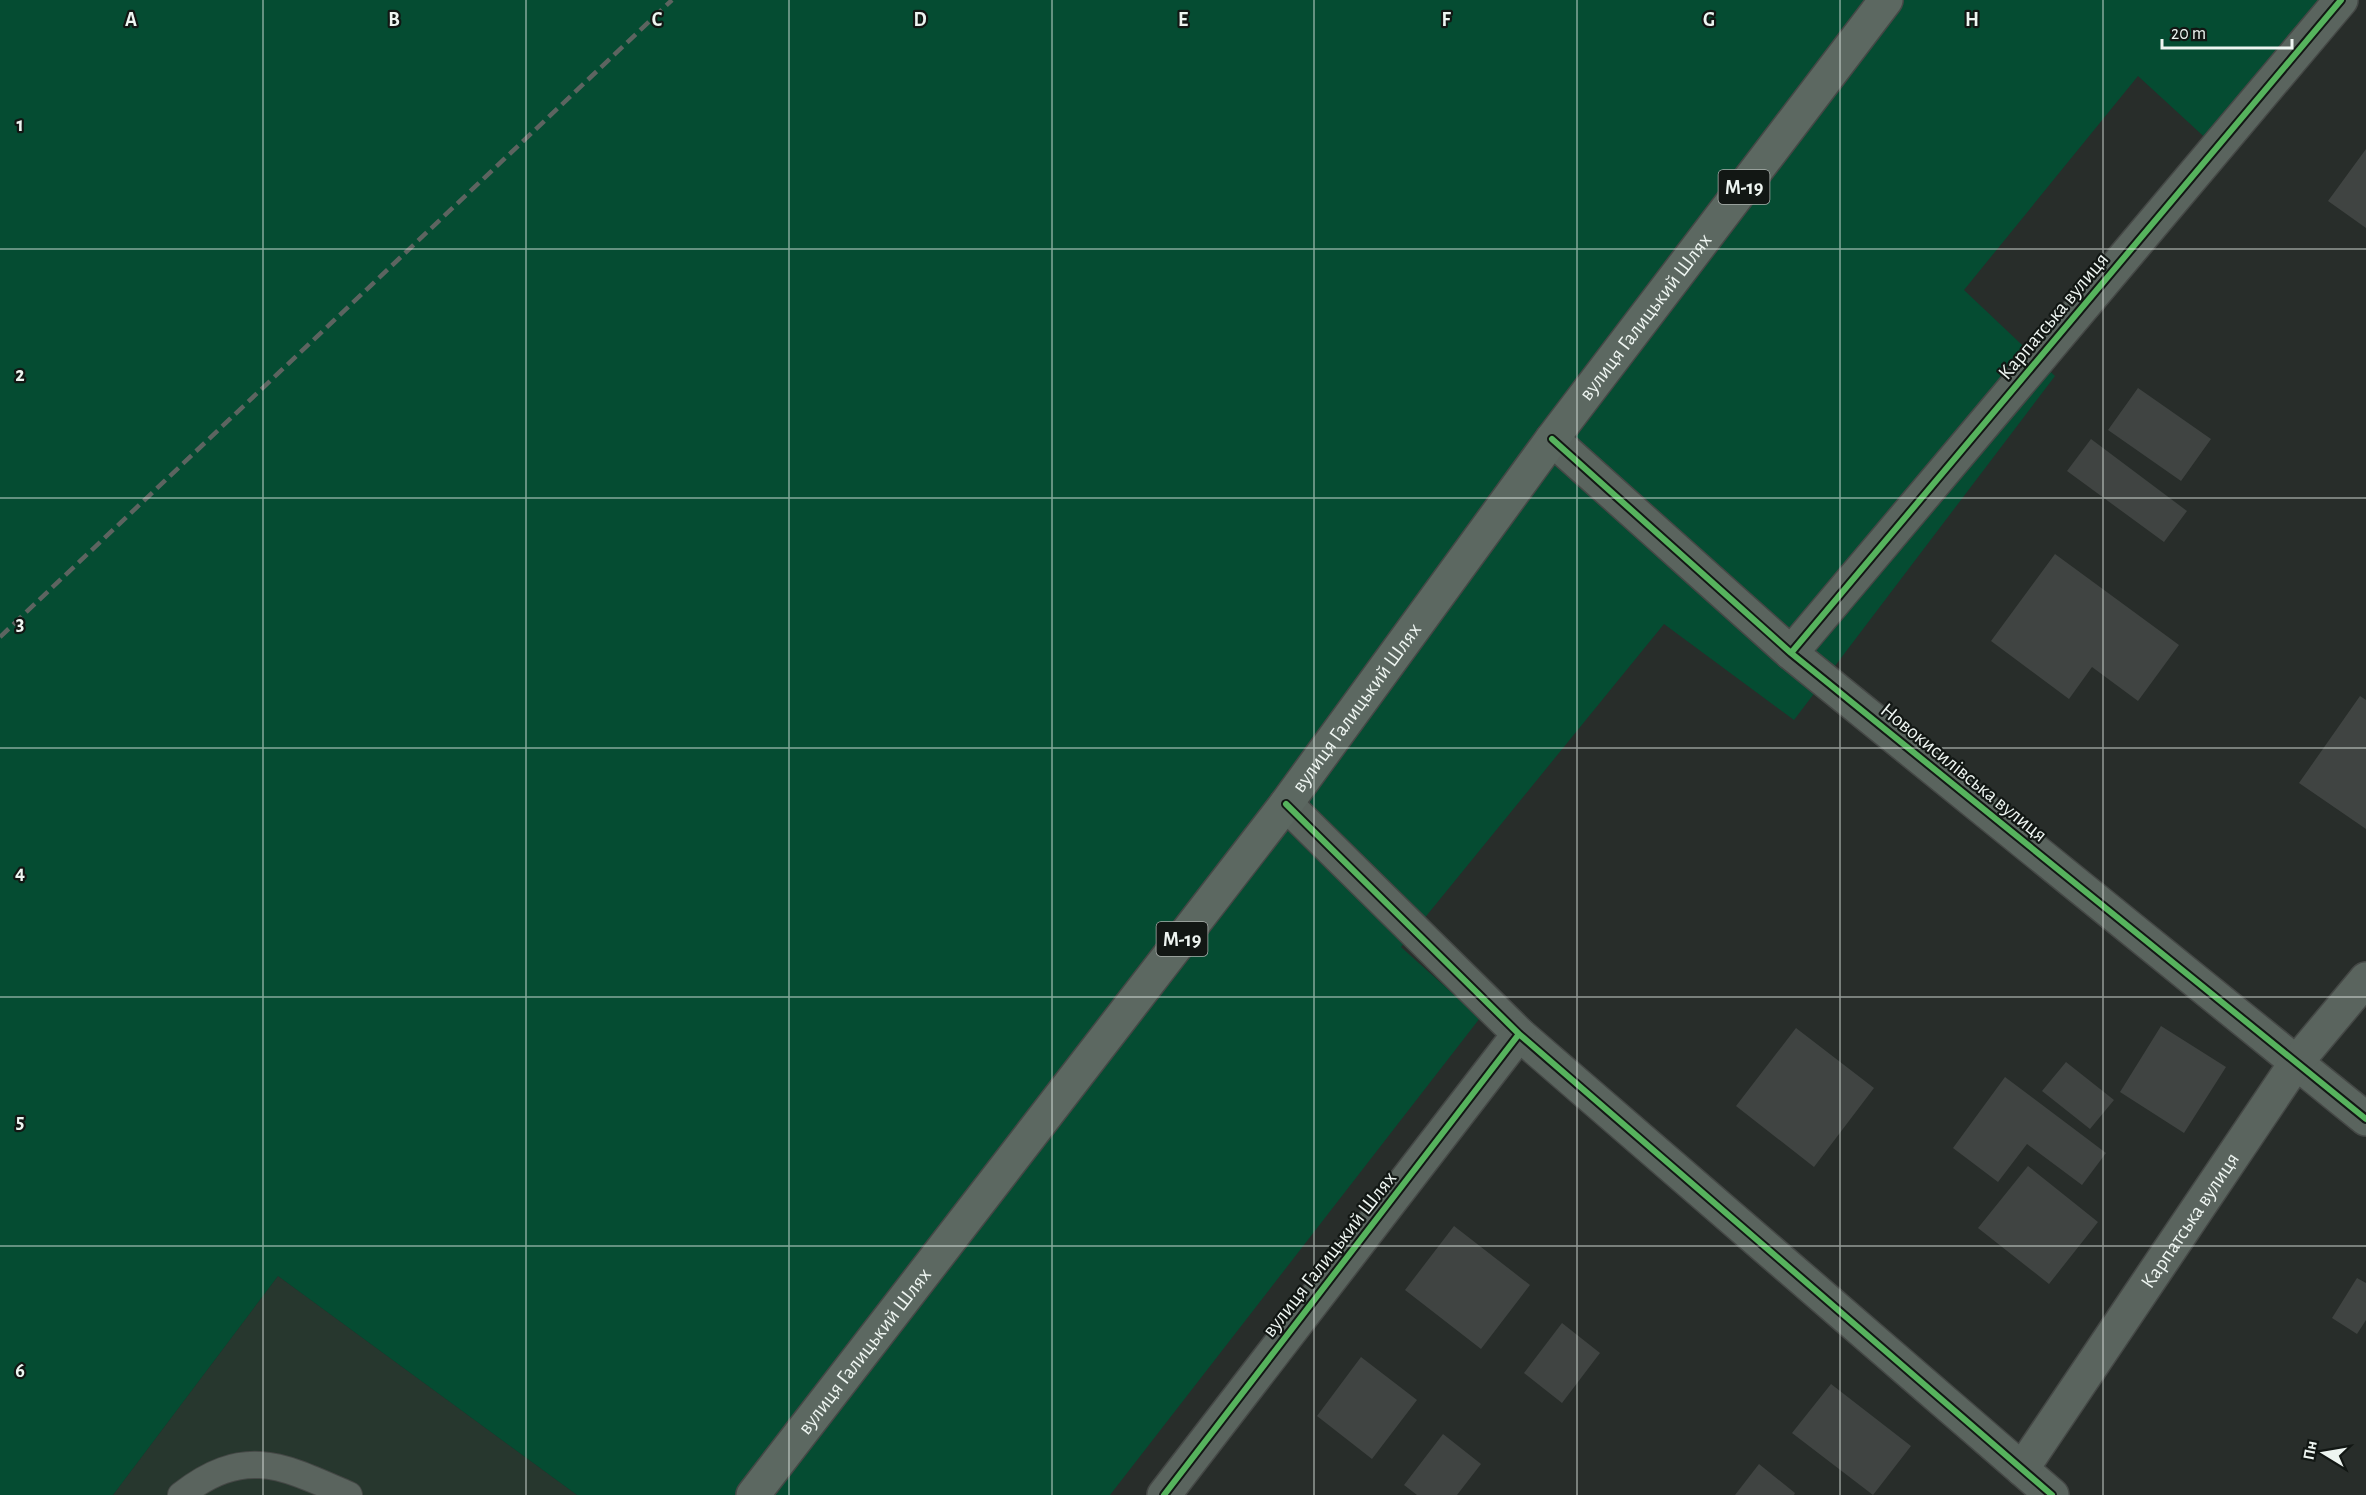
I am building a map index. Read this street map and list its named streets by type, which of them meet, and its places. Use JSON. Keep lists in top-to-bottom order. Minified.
{"streets":{"highway":["М-19","вулиця Галицький Шлях"],"street":["Карпатська вулиця","Новокисилівська вулиця"]},"crossings":[["Карпатська вулиця","Новокисилівська вулиця"],["вулиця Галицький Шлях","Новокисилівська вулиця"]],"scale_bar":"20 m","north":"left","grid":{"columns":["A","B","C","D","E","F","G","H"],"rows":["1","2","3","4","5","6"]}}
